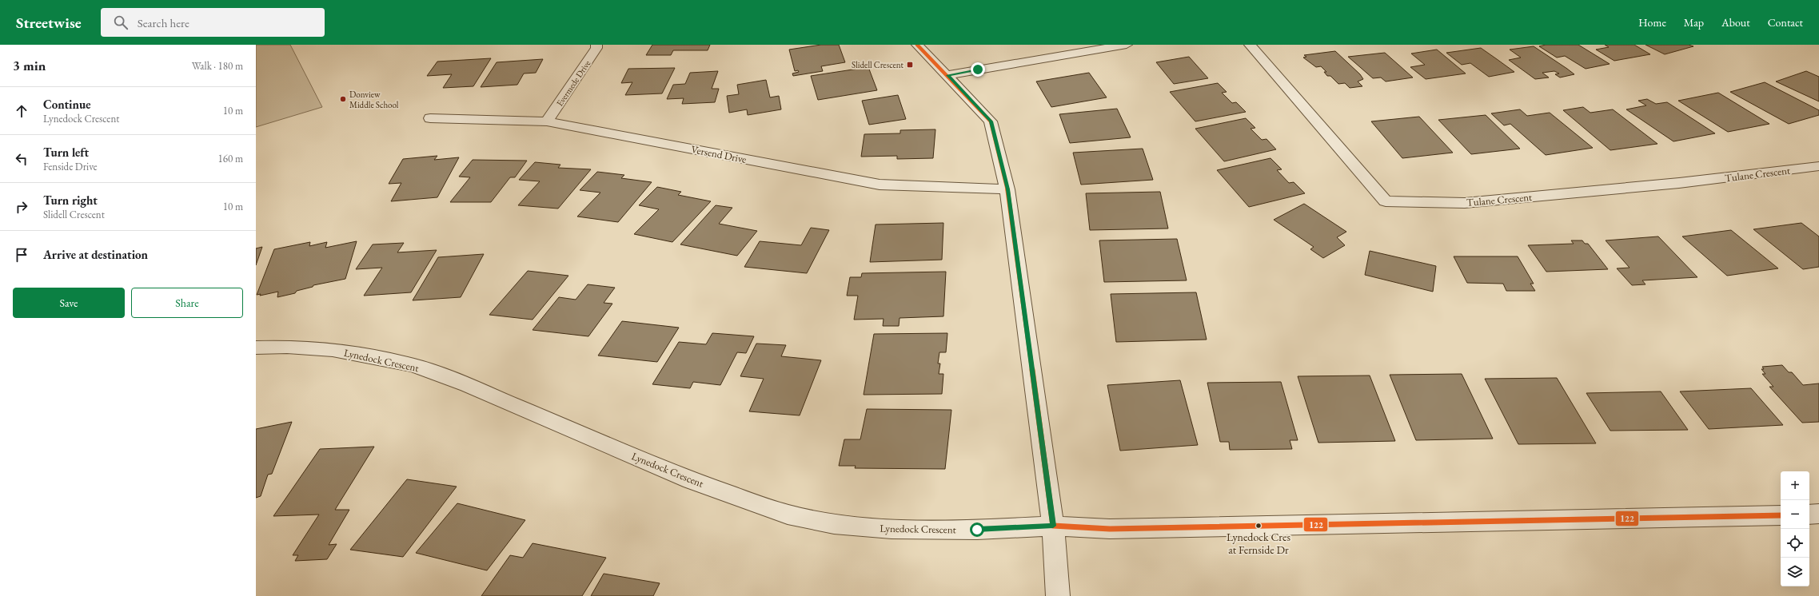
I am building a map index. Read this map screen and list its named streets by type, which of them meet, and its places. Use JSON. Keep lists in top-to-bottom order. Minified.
{"streets":{"street":["Evermede Drive","Versend Drive","Tulane Crescent","Lynedock Crescent"]},"crossings":[["Evermede Drive","Versend Drive"]],"places":{"transit":["Slidell Crescent"],"other":["Donview Middle School","Lynedock Cres at Fernside Dr"]},"lines":["transit line 122"],"page":{"header":"Streetwise","search":"Search here","nav":["Home","Map","About","Contact"],"heading":["3 min","Walk · 180 m"],"list":[["Continue","Lynedock Crescent","10 m"],["Turn left","Fenside Drive","160 m"],["Turn right","Slidell Crescent","10 m"],"Arrive at destination"],"buttons":["Save","Share"],"map_buttons":["+","−"]}}
